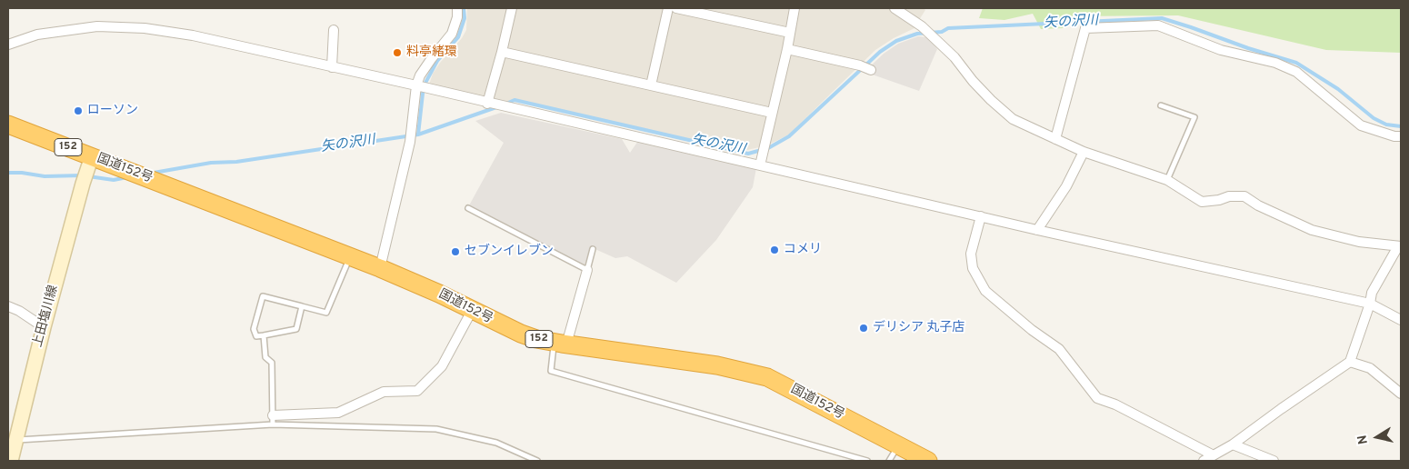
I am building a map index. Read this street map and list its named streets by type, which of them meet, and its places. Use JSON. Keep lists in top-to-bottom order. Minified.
{"streets":{"highway":["152","国道152号"],"main road":["上田塩川線"]},"crossings":[["国道152号","上田塩川線"]],"water":["矢の沢川"],"places":["料亭緒環","ローソン","コメリ","セブンイレブン","デリシア 丸子店"],"north":"left"}
